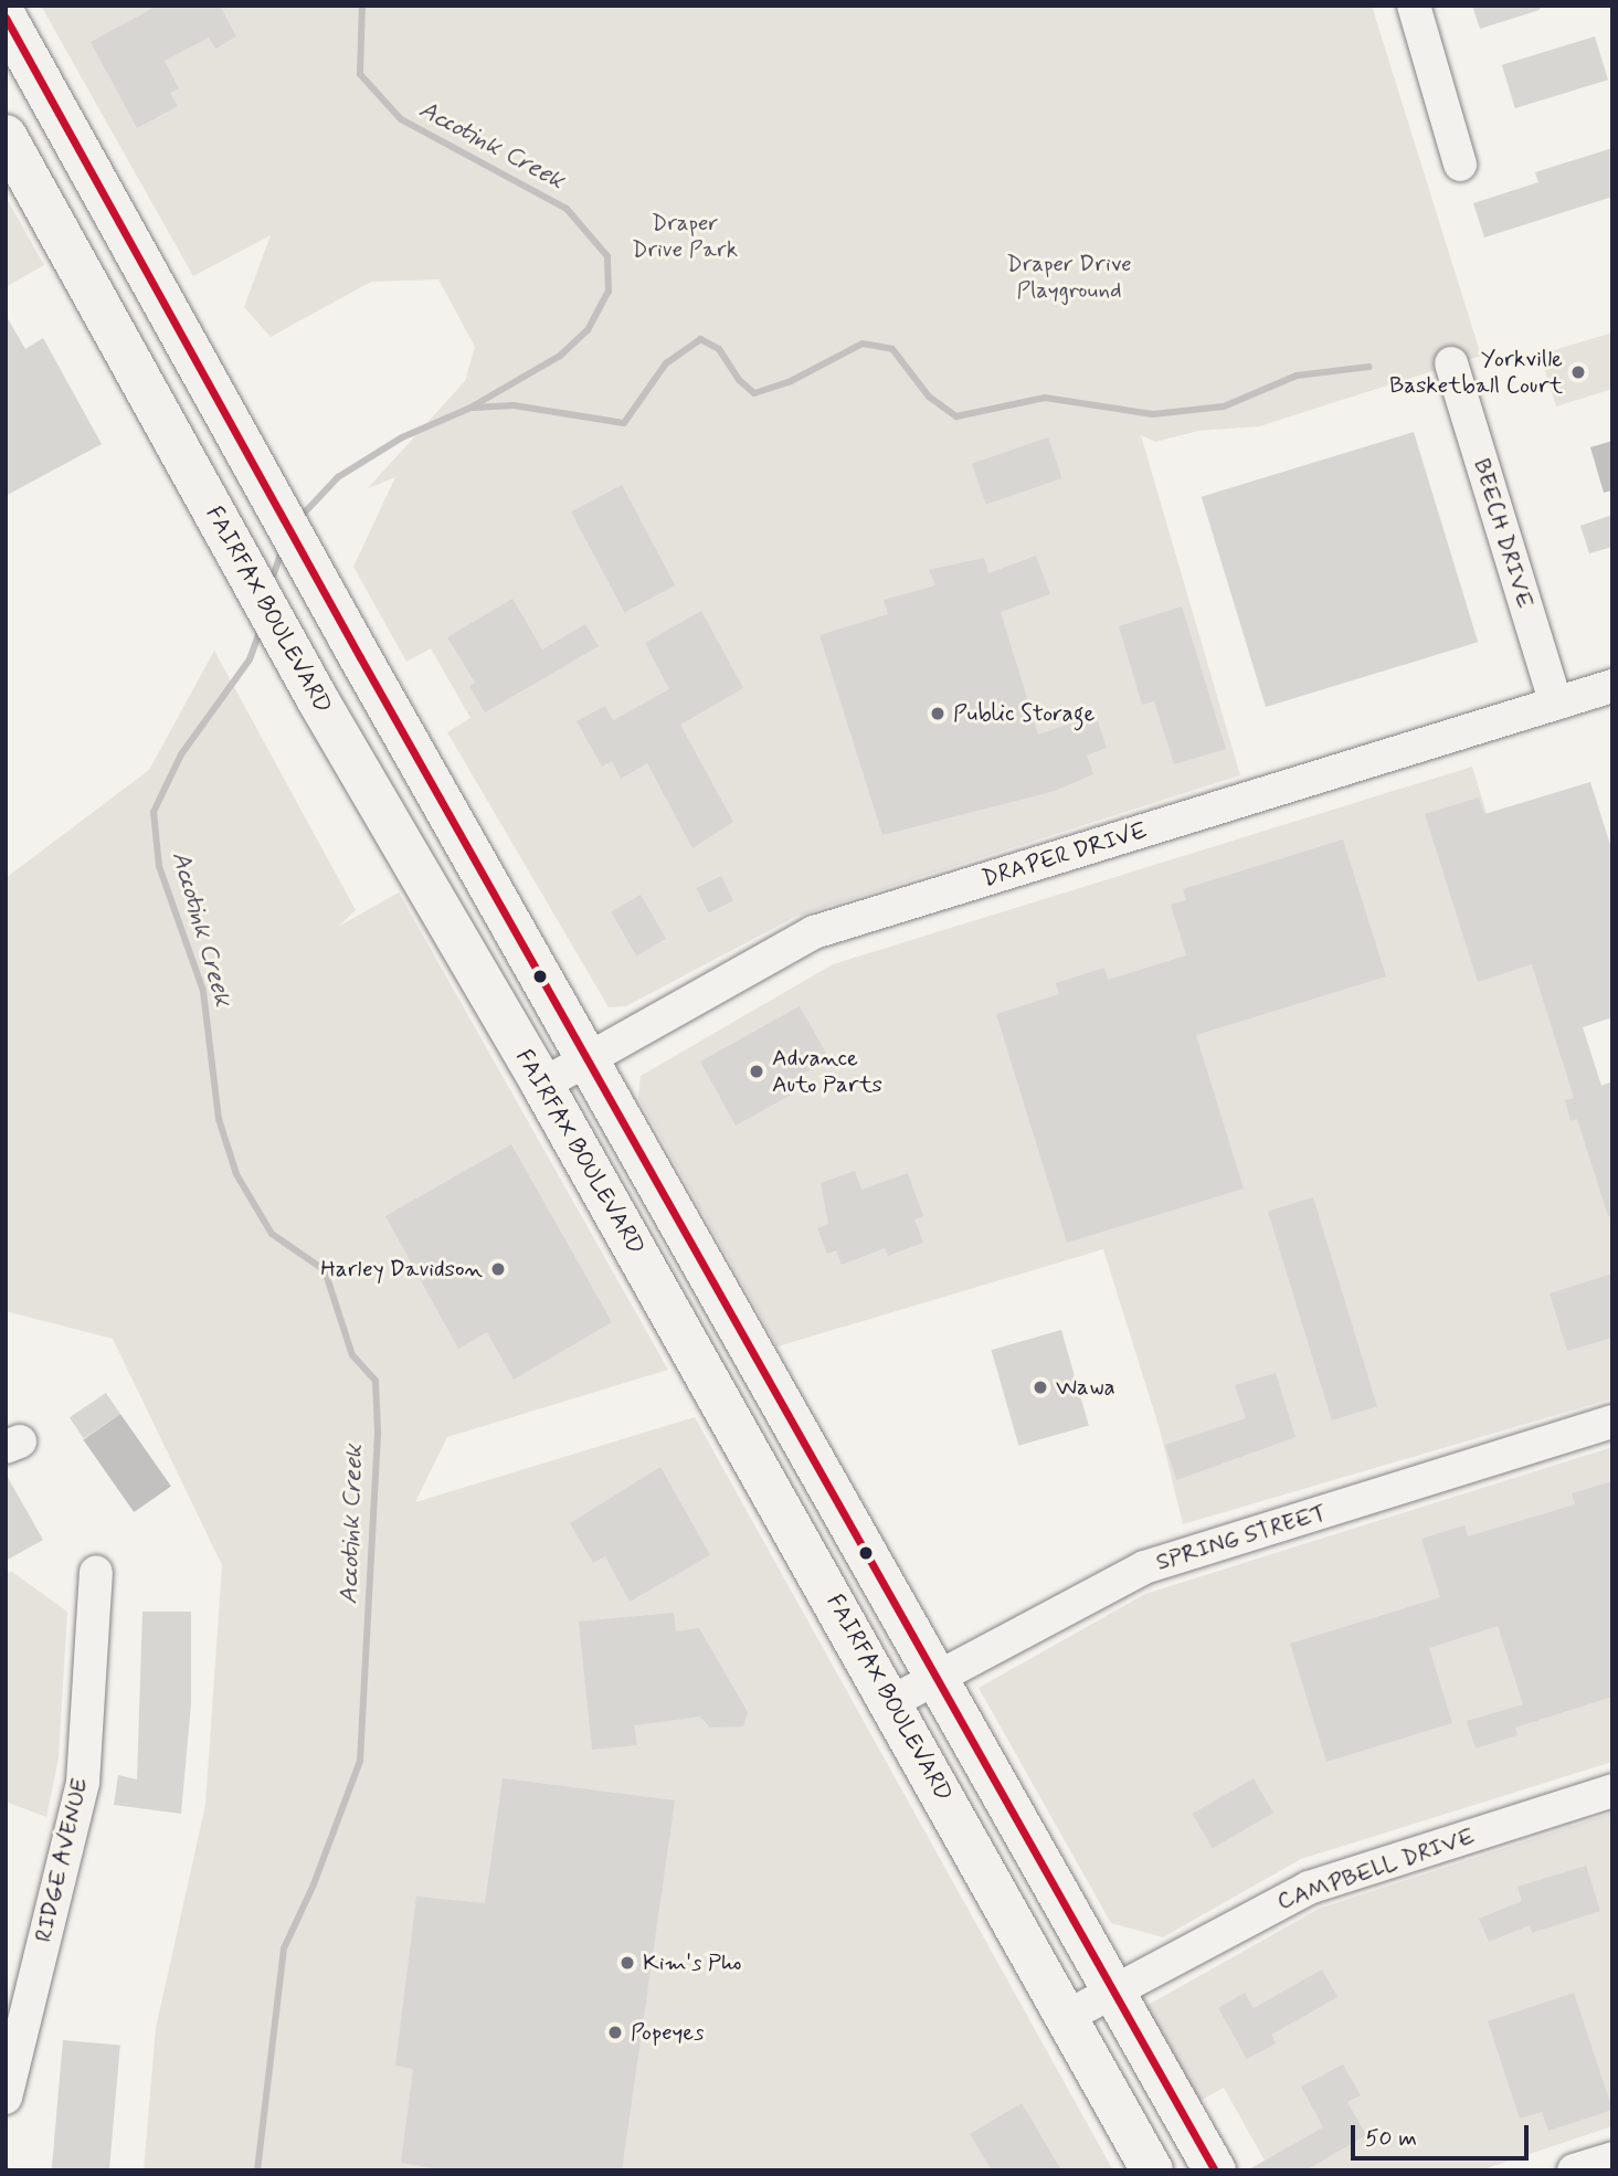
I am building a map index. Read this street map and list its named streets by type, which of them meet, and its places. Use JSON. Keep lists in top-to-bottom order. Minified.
{"streets":{"main road":["FAIRFAX BOULEVARD"],"street":["BEECH DRIVE","DRAPER DRIVE","SPRING STREET","RIDGE AVENUE","CAMPBELL DRIVE"]},"crossings":[["BEECH DRIVE","DRAPER DRIVE"],["FAIRFAX BOULEVARD","DRAPER DRIVE"],["FAIRFAX BOULEVARD","SPRING STREET"],["FAIRFAX BOULEVARD","CAMPBELL DRIVE"]],"water":["Accotink Creek"],"parks":["Draper Drive Park","Draper Drive Playground"],"places":["Yorkville Basketball Court","Public Storage","Advance Auto Parts","Harley Davidson","Wawa","Kim's Pho","Popeyes"],"scale_bar":"50 m"}
